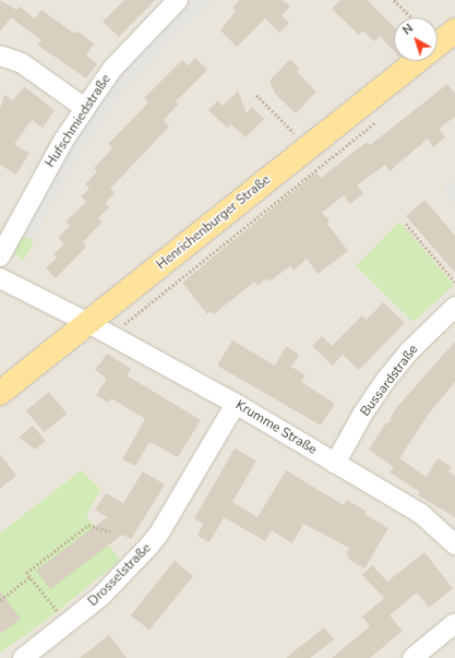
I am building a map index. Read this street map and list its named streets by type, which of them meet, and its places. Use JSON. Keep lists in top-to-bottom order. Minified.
{"streets":{"main road":["Henrichenburger Straße"],"street":["Hufschmiedstraße","Bussardstraße","Krumme Straße","Drosselstraße"]},"crossings":[["Henrichenburger Straße","Krumme Straße"],["Bussardstraße","Krumme Straße"],["Krumme Straße","Drosselstraße"]],"north":"top left"}
